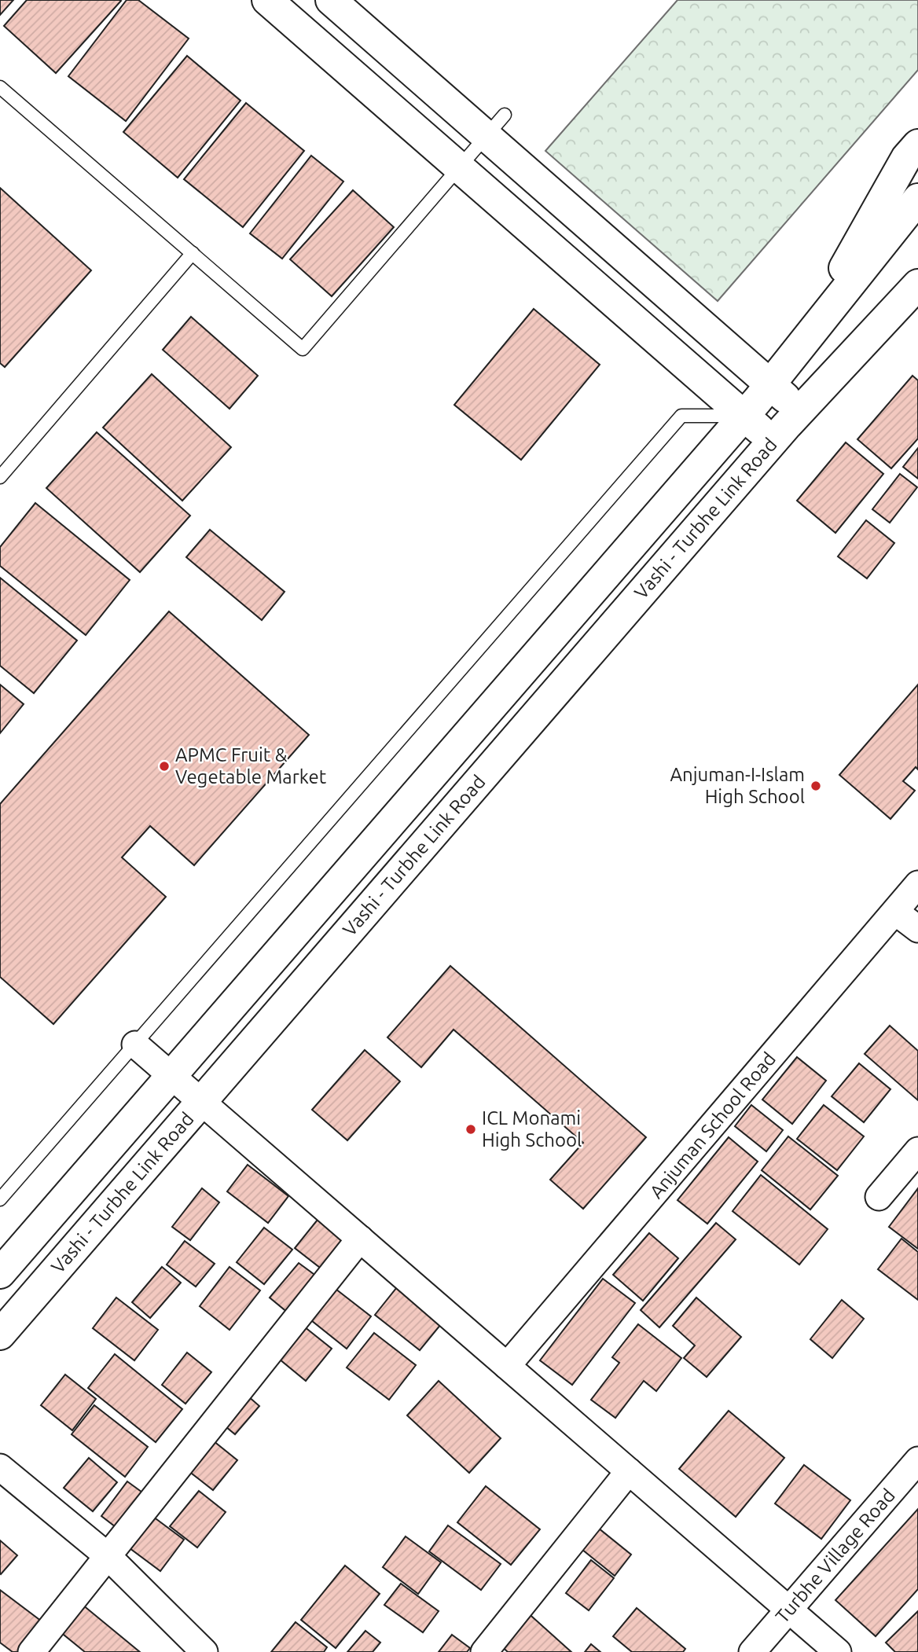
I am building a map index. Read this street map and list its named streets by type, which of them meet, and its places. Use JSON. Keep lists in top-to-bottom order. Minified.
{"streets":{"main road":["Vashi - Turbhe Link Road"],"street":["Anjuman School Road","Turbhe Village Road"]},"places":["APMC Fruit & Vegetable Market","Anjuman-I-Islam High School","ICL Monami High School"]}
